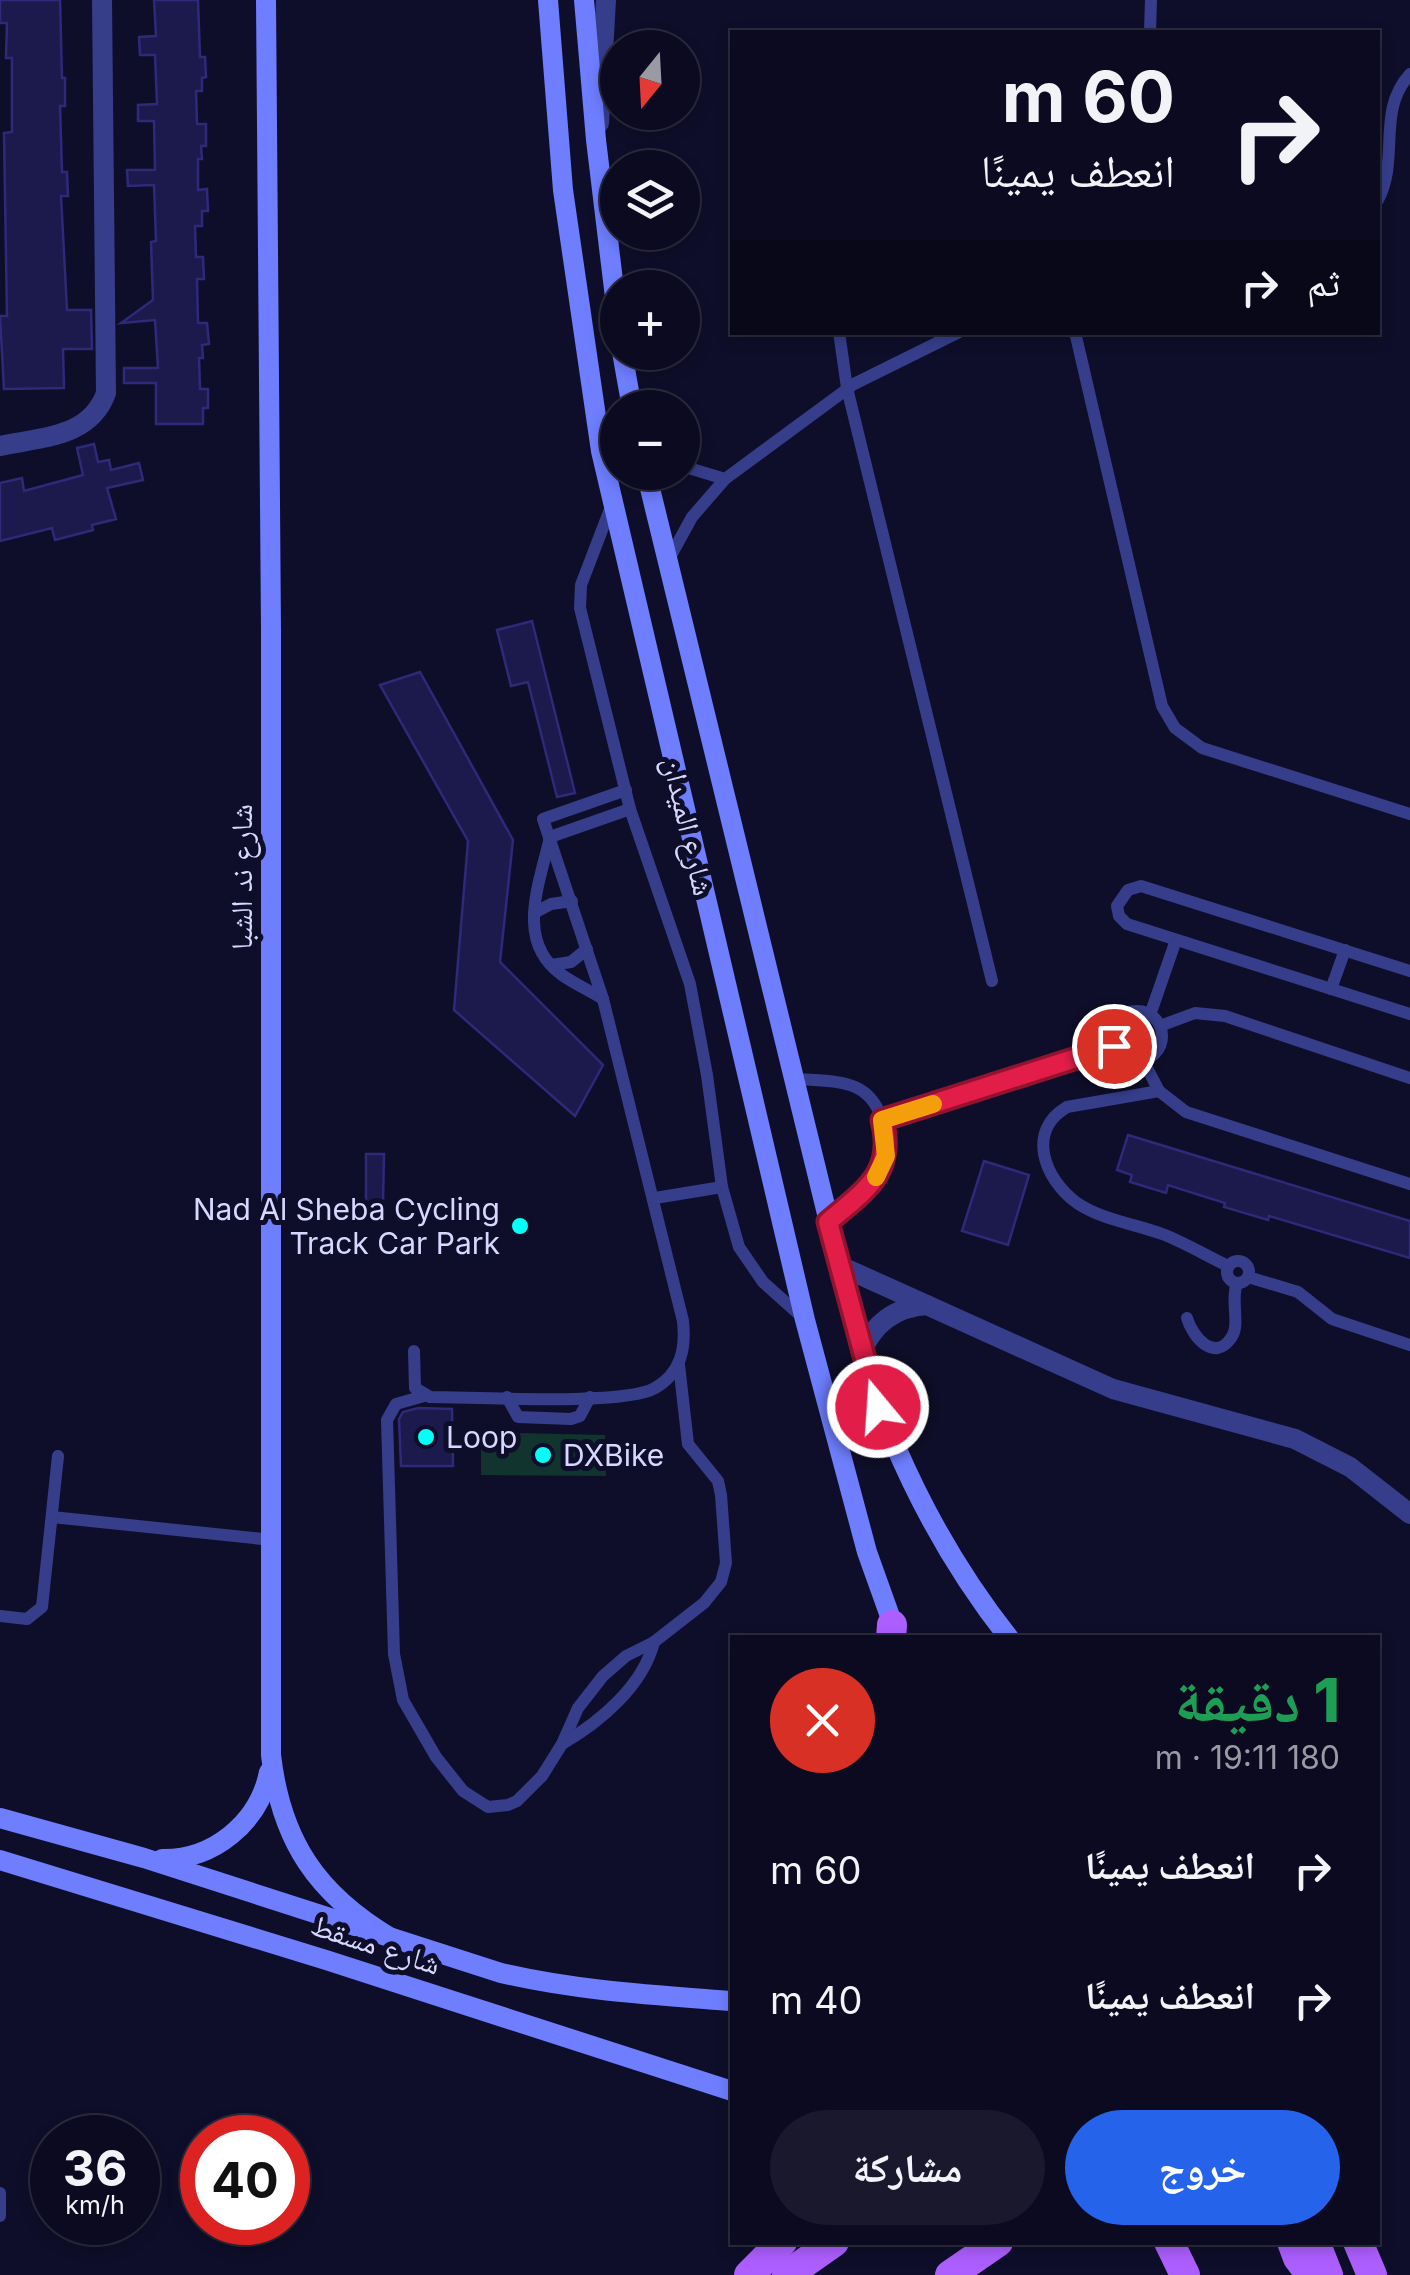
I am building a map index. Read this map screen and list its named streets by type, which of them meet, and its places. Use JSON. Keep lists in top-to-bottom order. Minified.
{"streets":{"street":["شارع الميدان","شارع ند الشبا","شارع مسقط"]},"crossings":[["شارع ند الشبا","شارع مسقط"]],"places":["Nad Al Sheba Cycling Track Car Park","Loop","DXBike"],"north":"bottom","page":{"map_buttons":["+","−"],"turn":["60 m","انعطف يمينًا"],"then":"ثم","heading":["1 دقيقة","180 m · 19:11"],"list":[{"name":"انعطف يمينًا","value":"60 m"},{"name":"انعطف يمينًا","value":"40 m"}],"buttons":["خروج","مشاركة"],"speed":"36 km/h","limit":"40"}}
